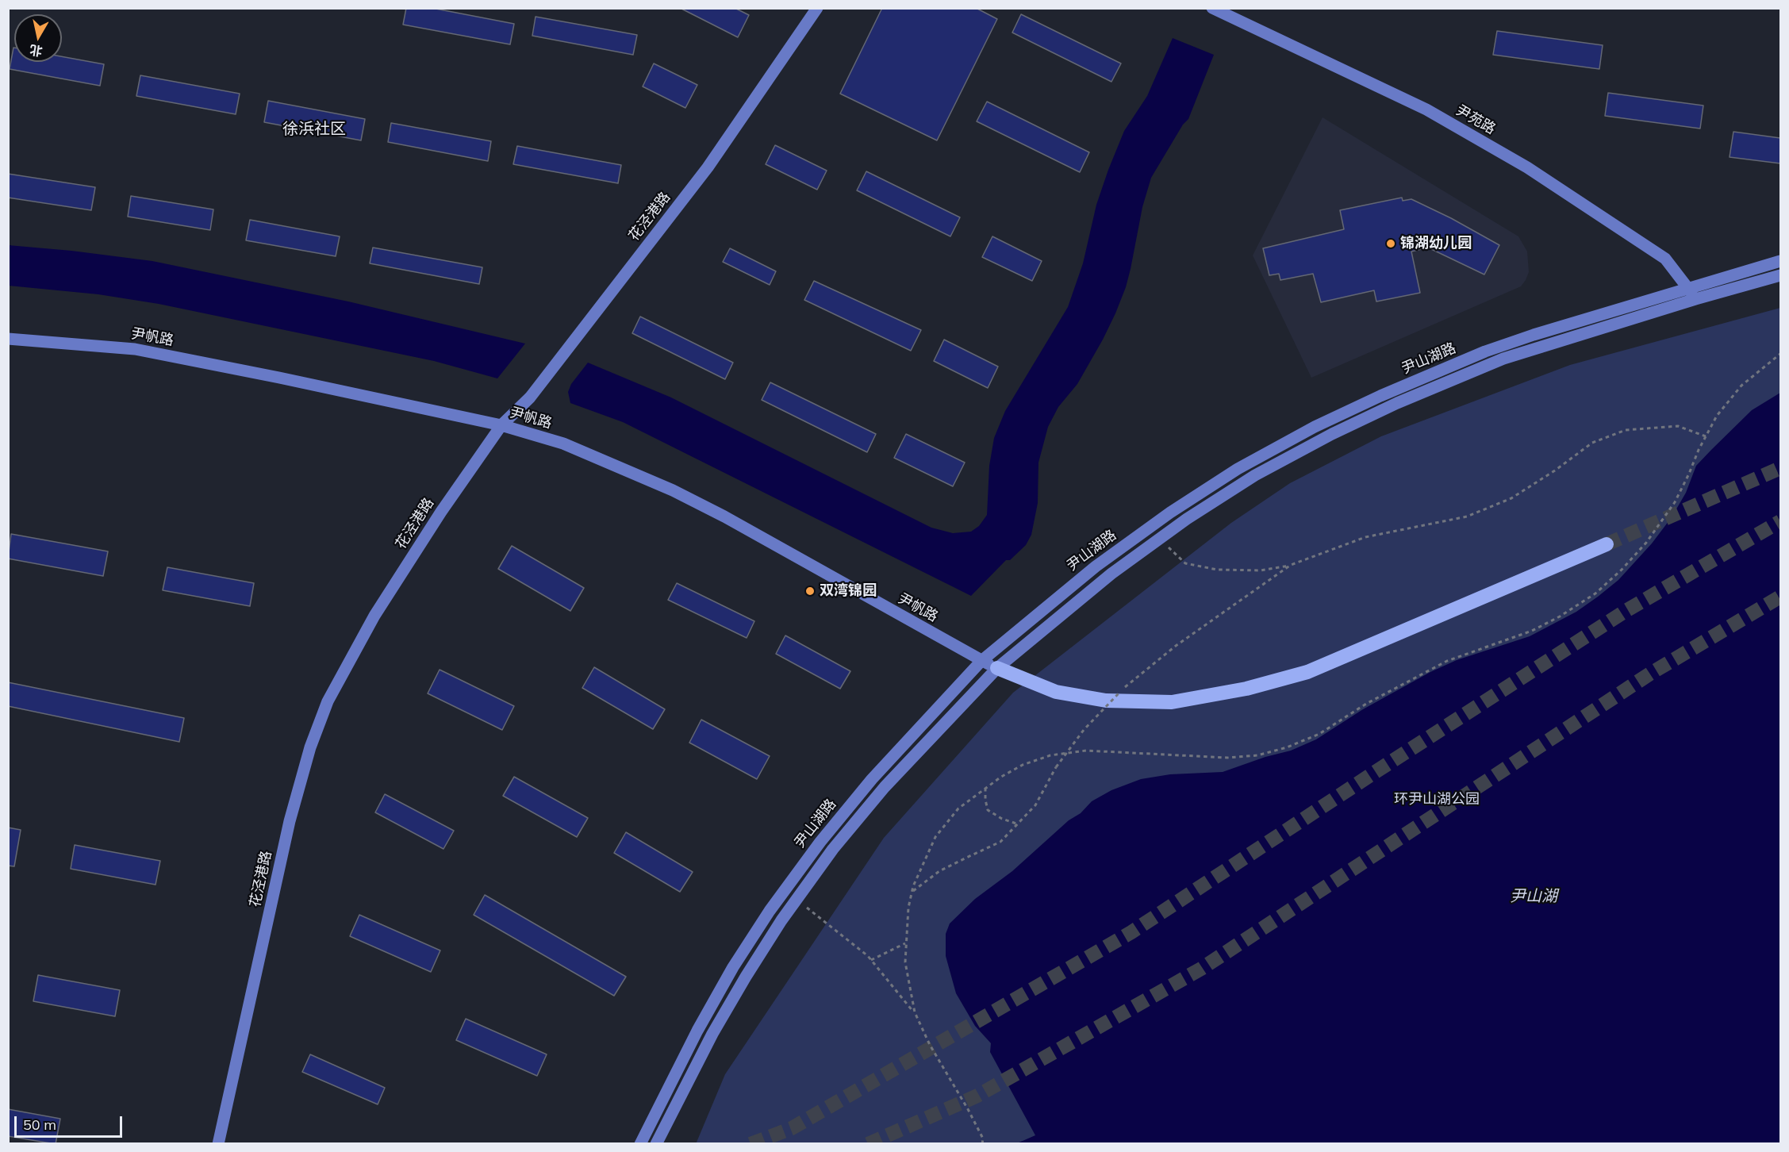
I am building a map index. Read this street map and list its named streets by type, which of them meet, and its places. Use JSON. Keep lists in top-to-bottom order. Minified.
{"streets":{"main road":["尹苑路","花泾港路","尹帆路","尹山湖路"]},"crossings":[["尹苑路","尹山湖路"],["花泾港路","尹帆路"],["尹帆路","尹山湖路"]],"districts":["徐浜社区"],"water":["尹山湖"],"parks":["环尹山湖公园"],"places":["锦湖幼儿园","双湾锦园"],"scale_bar":"50 m","north":"bottom"}
